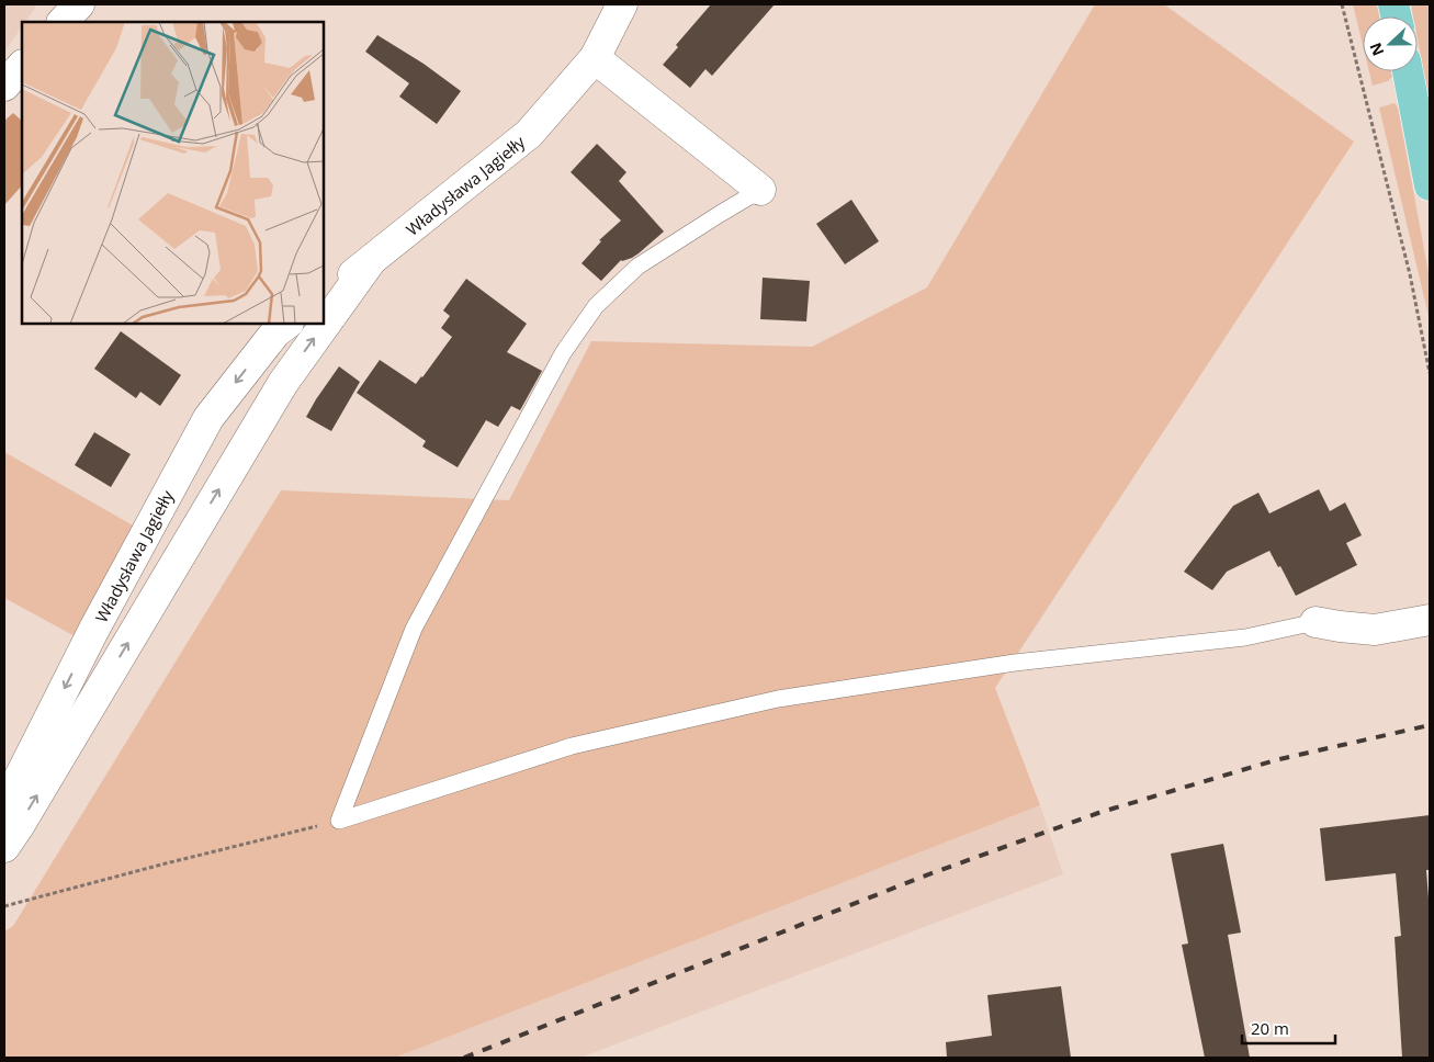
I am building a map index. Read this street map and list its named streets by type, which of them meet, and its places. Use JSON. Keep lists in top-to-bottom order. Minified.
{"streets":{"street":["Władysława Jagiełły"]},"scale_bar":"20 m","north":"left"}
